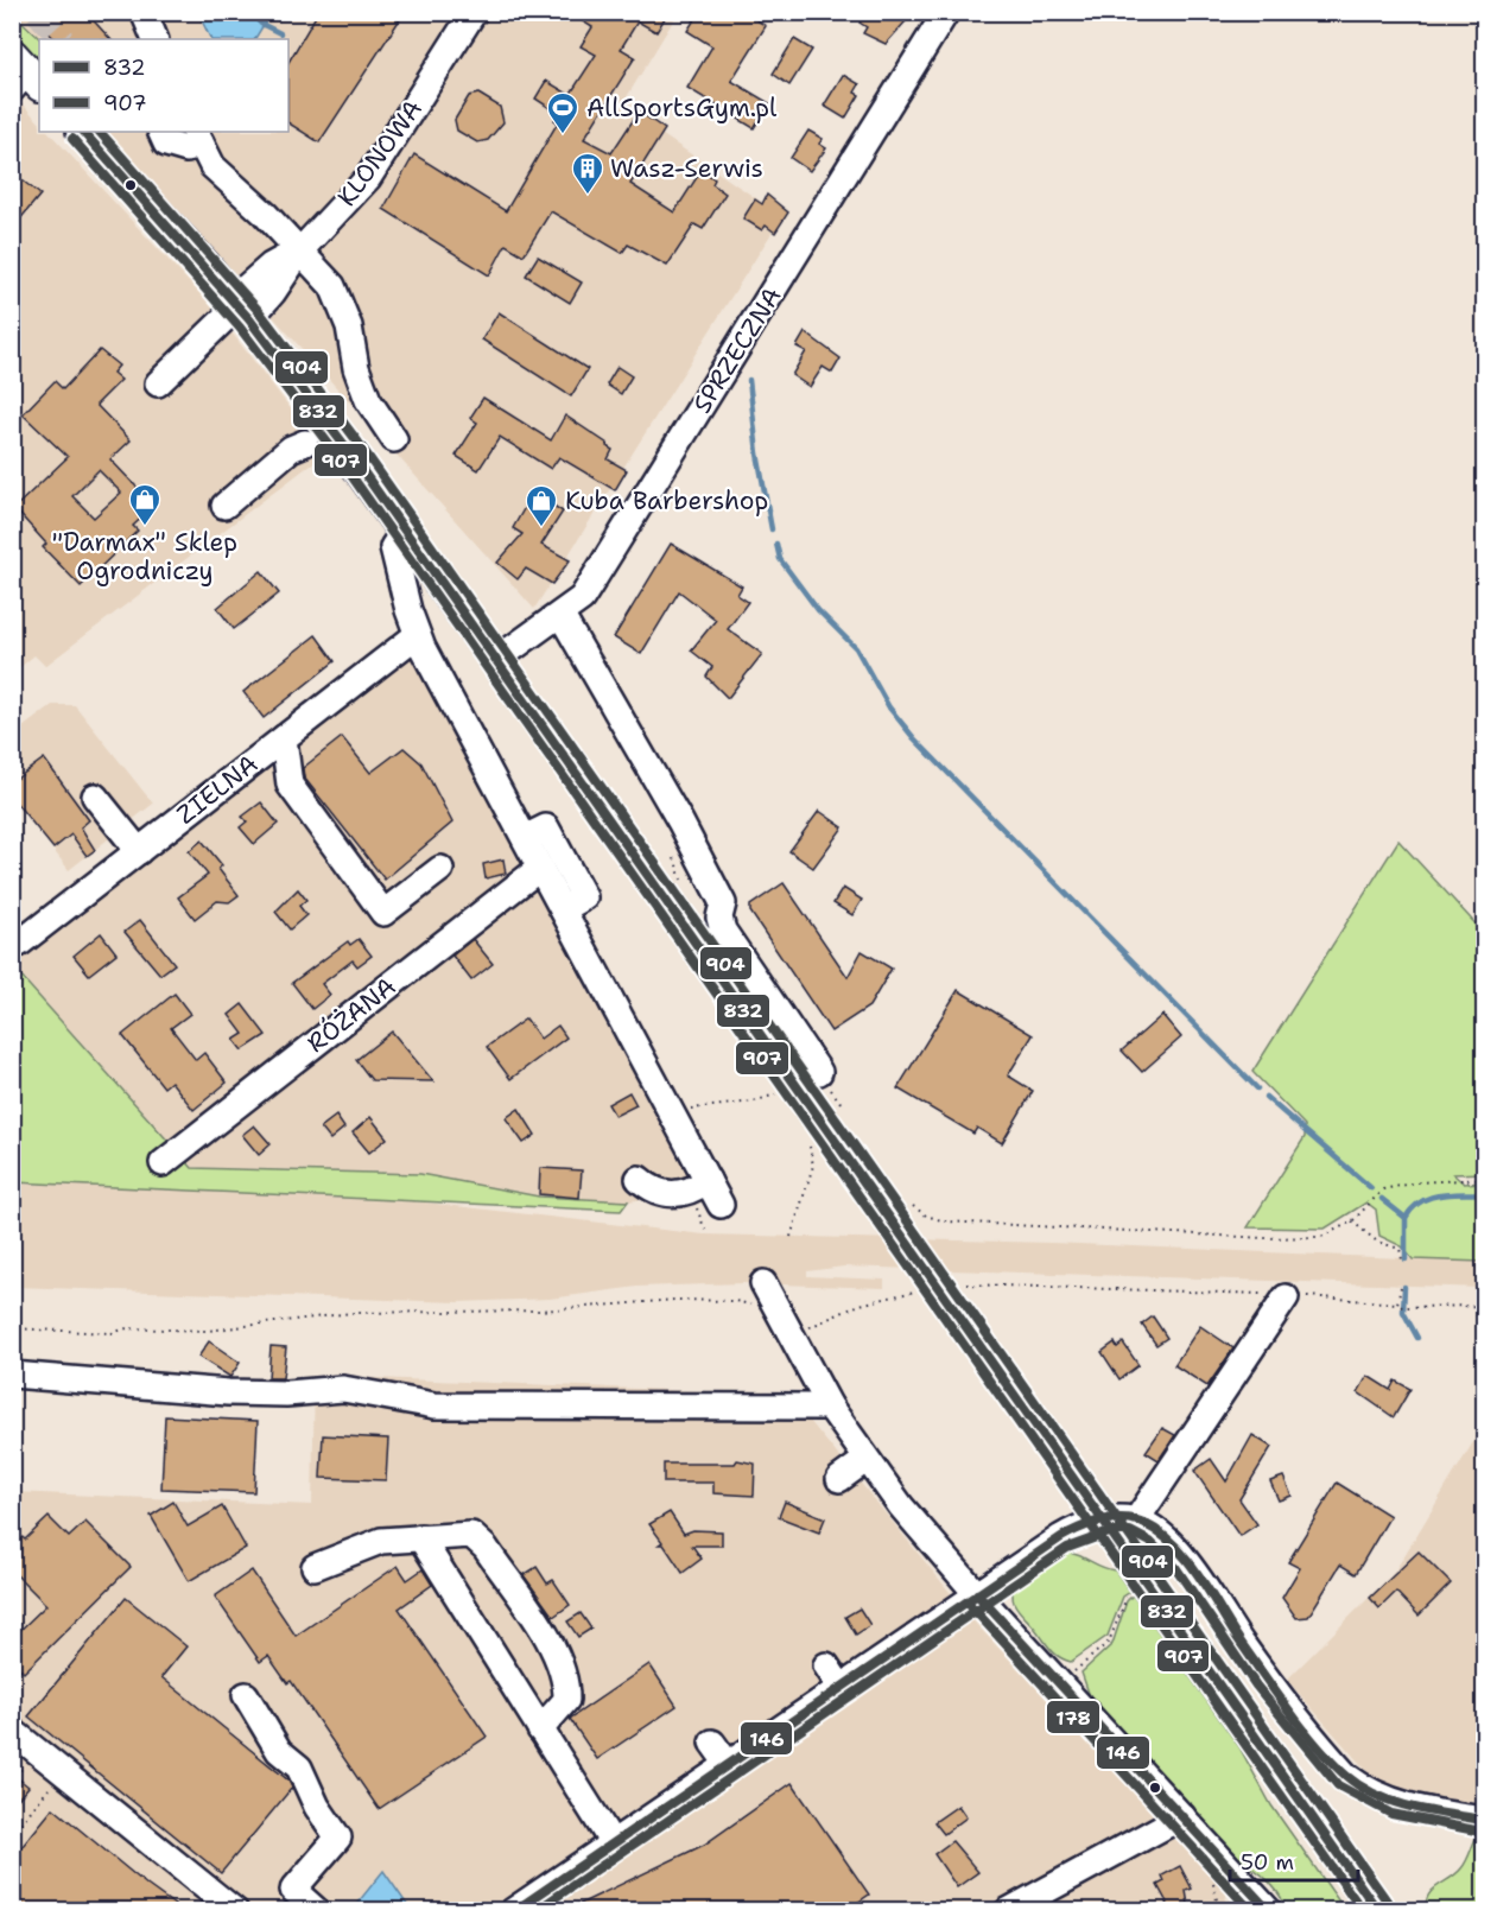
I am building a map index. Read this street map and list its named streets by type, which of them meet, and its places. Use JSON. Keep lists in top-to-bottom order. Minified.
{"streets":{"street":["KLONOWA","SPRZECZNA","ZIELNA","RÓŻANA"]},"places":{"sports":["AllSportsGym.pl"],"building":["Wasz-Serwis"],"shop":["\"Darmax\" Sklep Ogrodniczy","Kuba Barbershop"]},"lines":["transit line 832","transit line 904","transit line 907","transit line 146","transit line 178"],"legend":["832","907"],"scale_bar":"50 m"}
